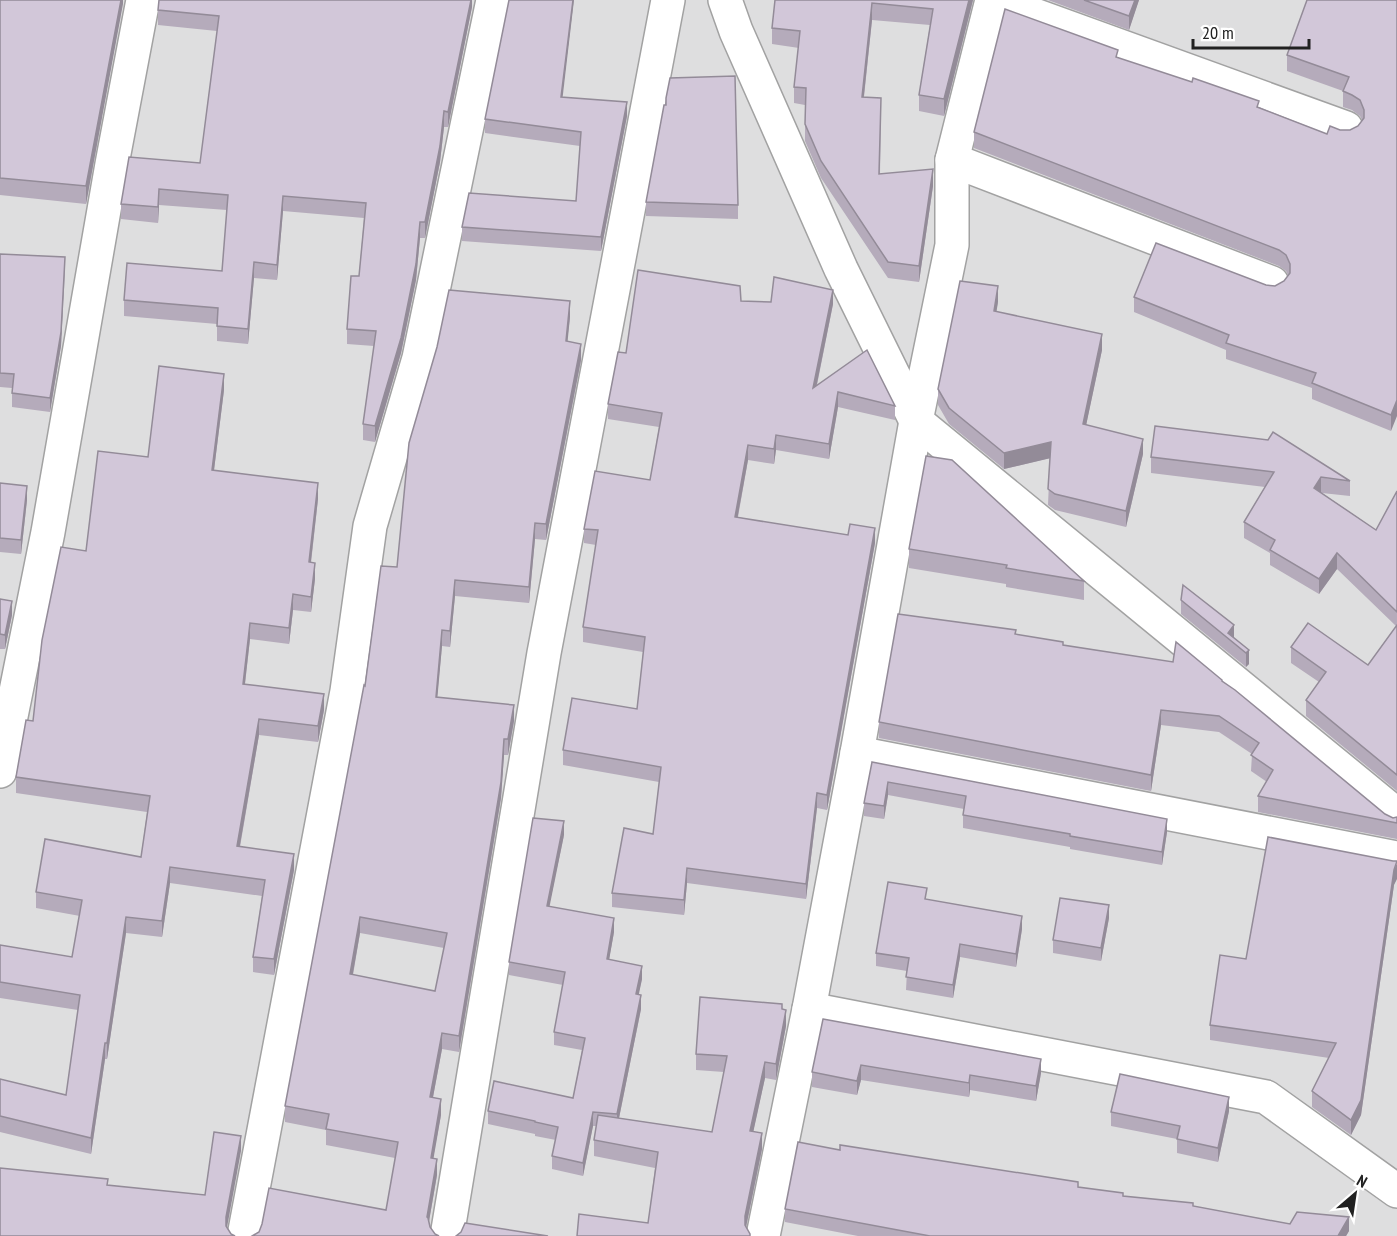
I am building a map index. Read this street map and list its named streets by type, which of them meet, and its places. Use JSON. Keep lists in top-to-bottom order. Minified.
{"scale_bar":"20 m","north":"top right"}
